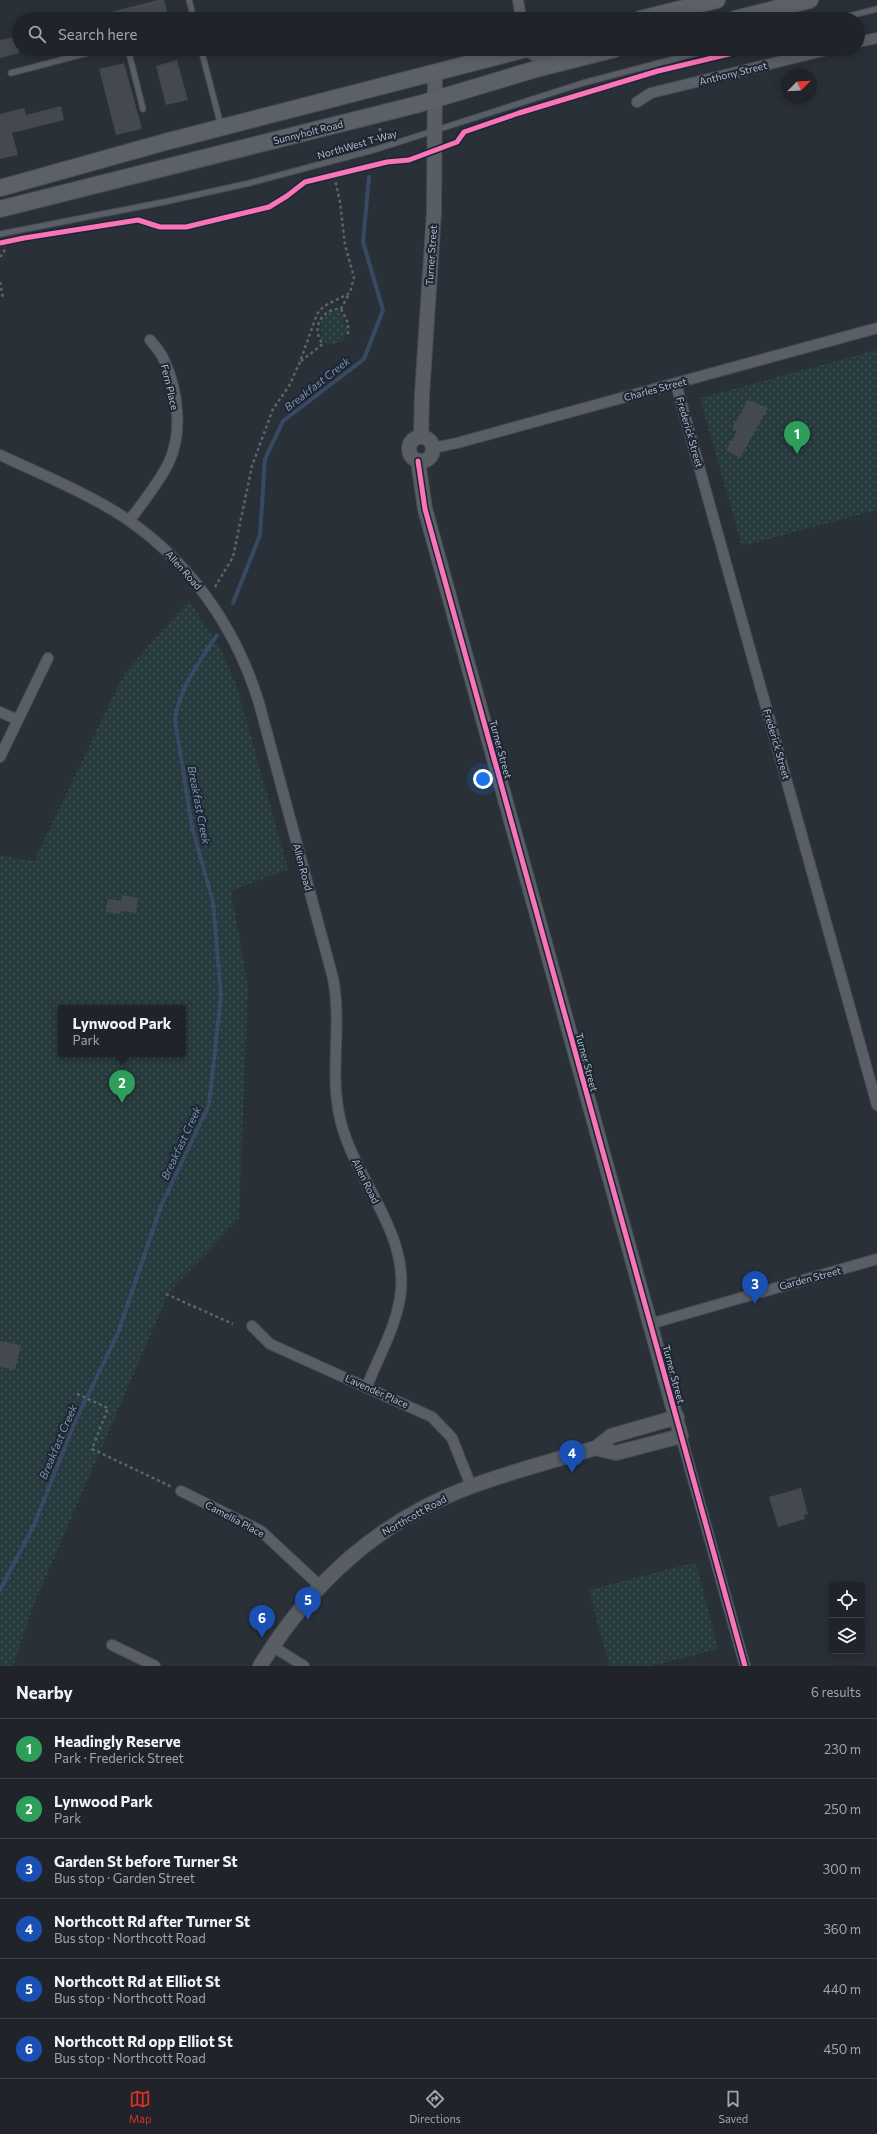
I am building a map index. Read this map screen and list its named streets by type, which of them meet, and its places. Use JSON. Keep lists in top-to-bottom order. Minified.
{"streets":{"main road":["Sunnyholt Road"],"street":["Anthony Street","Turner Street","Fern Place","Charles Street","Frederick Street","Allen Road","Garden Street","Lavender Place","Northcott Road","Camellia Place"],"lane":["NorthWest T-Way"]},"crossings":[["Sunnyholt Road","Turner Street"],["NorthWest T-Way","Turner Street"],["Turner Street","Charles Street"],["Turner Street","Garden Street"],["Turner Street","Northcott Road"],["Fern Place","Allen Road"],["Charles Street","Frederick Street"],["Allen Road","Lavender Place"],["Lavender Place","Northcott Road"],["Northcott Road","Camellia Place"]],"water":["Breakfast Creek"],"north":"top right","page":{"search":"Search here","pins":["1","2","3","4","5","6"],"popup":["Lynwood Park","Park"],"heading":["Nearby","6 results"],"list":[{"mark":"1","name":"Headingly Reserve","note":"Park · Frederick Street","value":"230 m"},{"mark":"2","name":"Lynwood Park","note":"Park","value":"250 m"},{"mark":"3","name":"Garden St before Turner St","note":"Bus stop · Garden Street","value":"300 m"},{"mark":"4","name":"Northcott Rd after Turner St","note":"Bus stop · Northcott Road","value":"360 m"},{"mark":"5","name":"Northcott Rd at Elliot St","note":"Bus stop · Northcott Road","value":"440 m"},{"mark":"6","name":"Northcott Rd opp Elliot St","note":"Bus stop · Northcott Road","value":"450 m"}],"nav":["Map","Directions","Saved"]}}
